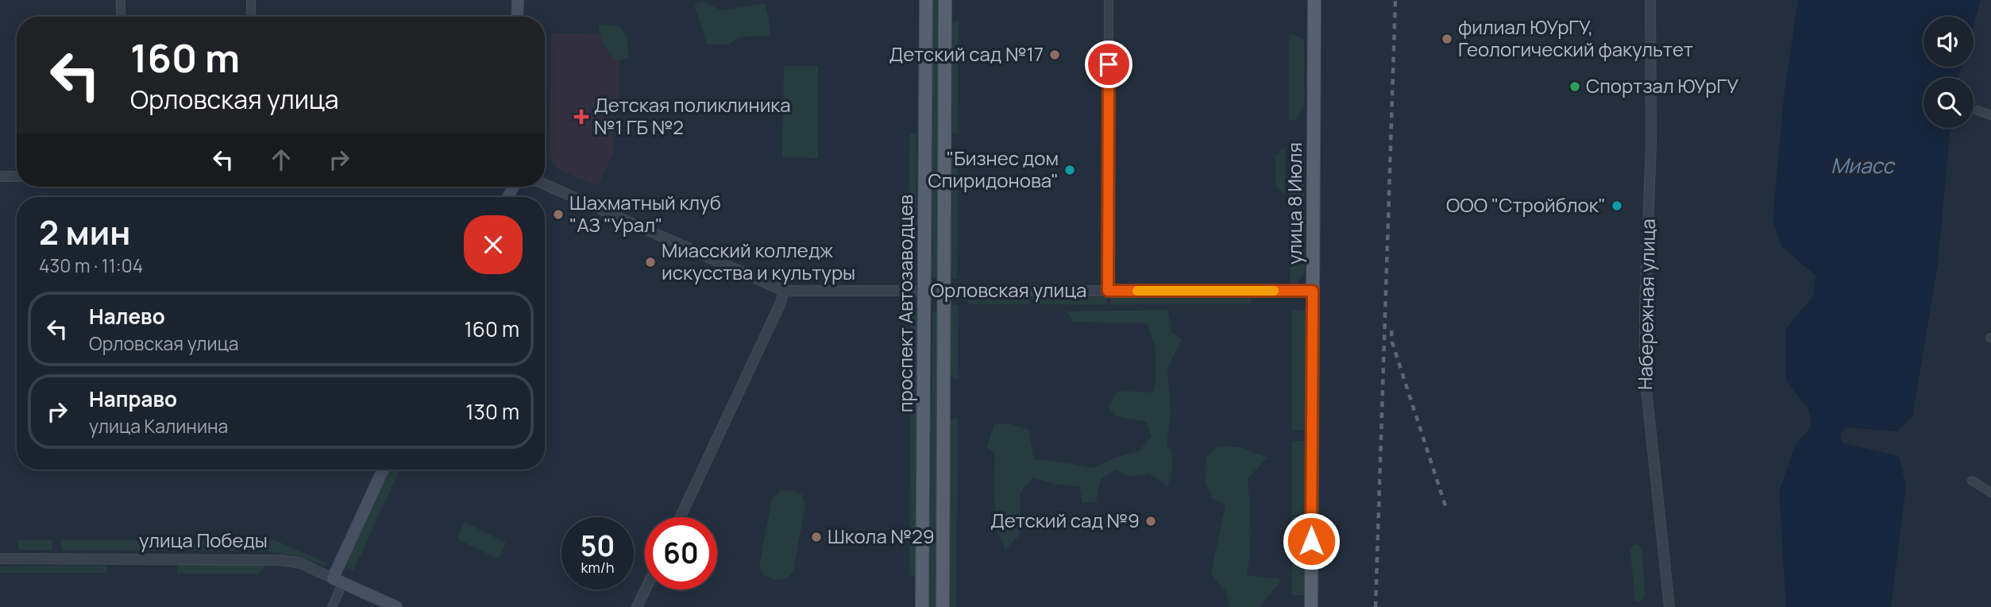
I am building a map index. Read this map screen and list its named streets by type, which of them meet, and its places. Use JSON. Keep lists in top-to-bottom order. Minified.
{"streets":{"main road":["улица 8 Июля","проспект Автозаводцев","улица Победы"],"street":["Орловская улица","Набережная улица"]},"crossings":[["улица 8 Июля","Орловская улица"],["Орловская улица","проспект Автозаводцев"]],"water":["Миасс"],"places":{"other":["филиал ЮУрГУ, Геологический факультет","Детский сад №17","Спортзал ЮУрГУ","\"Бизнес дом Спиридонова\"","ООО \"Стройблок\"","Шахматный клуб \"АЗ \"Урал\"","Миасский колледж искусства и культуры","Детский сад №9","Школа №29"],"health":["Детская поликлиника №1 ГБ №2"]},"page":{"turn":["160 m","Орловская улица"],"heading":["2 мин","430 m · 11:04"],"list":[{"name":"Налево","note":"Орловская улица","value":"160 m"},{"name":"Направо","note":"улица Калинина","value":"130 m"}],"speed":"50 km/h","limit":"60"}}
